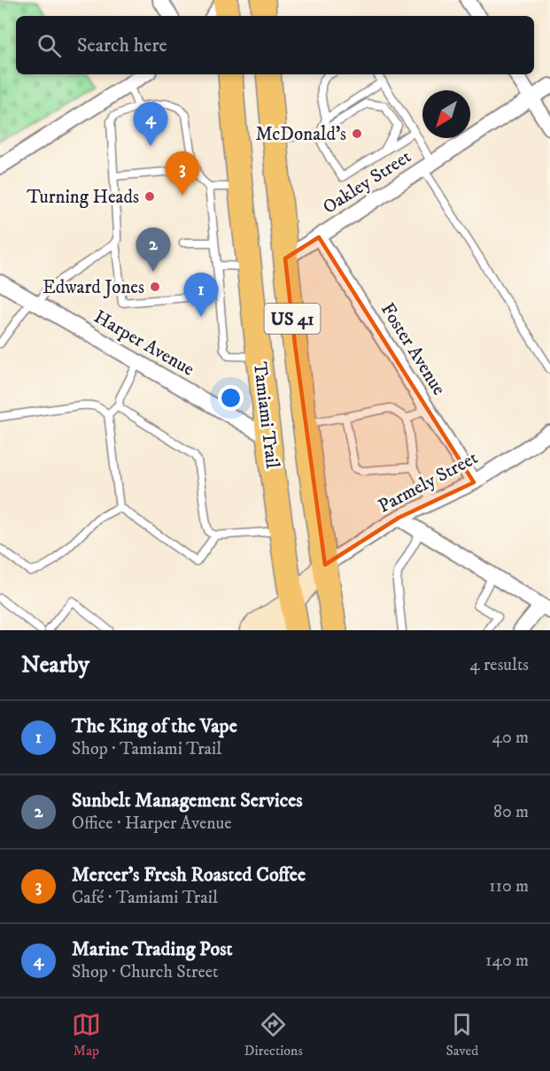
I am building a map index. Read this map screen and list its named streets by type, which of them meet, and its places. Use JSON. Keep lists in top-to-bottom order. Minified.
{"streets":{"main road":["US 41","Tamiami Trail"],"street":["Oakley Street","Harper Avenue","Foster Avenue","Parmely Street"]},"crossings":[["Oakley Street","Foster Avenue"],["Oakley Street","Tamiami Trail"],["Harper Avenue","Tamiami Trail"],["Foster Avenue","Parmely Street"],["Tamiami Trail","Parmely Street"]],"places":["McDonald's","Turning Heads","Edward Jones"],"north":"bottom left","page":{"search":"Search here","pins":["4","3","2","1"],"heading":["Nearby","4 results"],"list":[{"mark":"1","name":"The King of the Vape","note":"Shop · Tamiami Trail","value":"40 m"},{"mark":"2","name":"Sunbelt Management Services","note":"Office · Harper Avenue","value":"80 m"},{"mark":"3","name":"Mercer's Fresh Roasted Coffee","note":"Café · Tamiami Trail","value":"110 m"},{"mark":"4","name":"Marine Trading Post","note":"Shop · Church Street","value":"140 m"}],"nav":["Map","Directions","Saved"]}}
